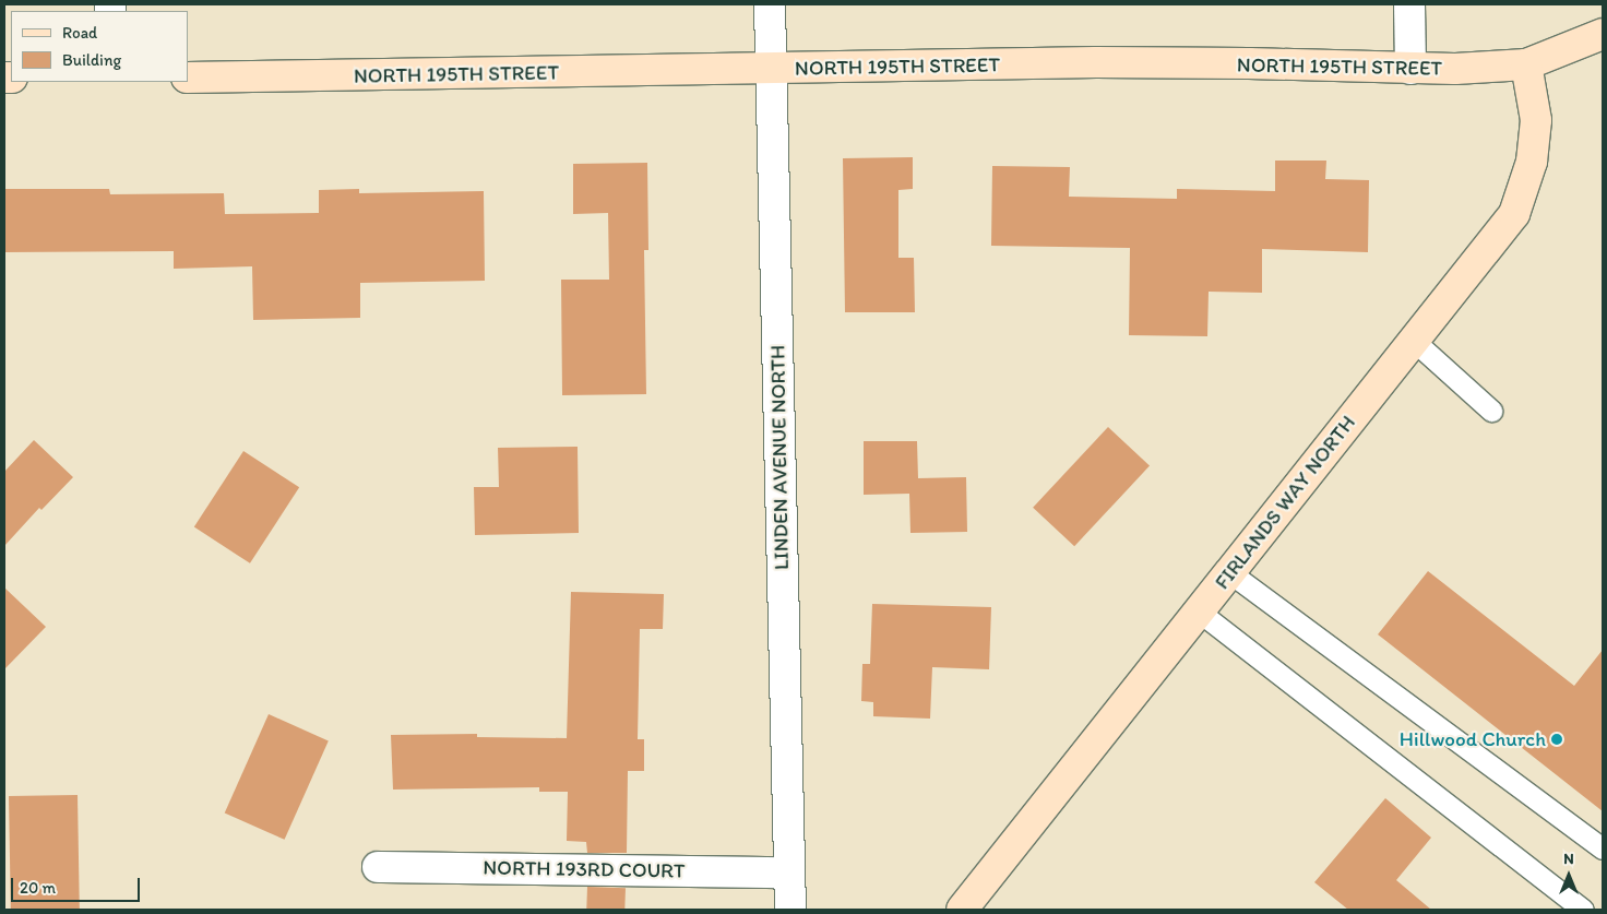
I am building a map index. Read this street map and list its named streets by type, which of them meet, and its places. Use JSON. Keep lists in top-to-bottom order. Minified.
{"streets":{"street":["NORTH 195TH STREET","LINDEN AVENUE NORTH","FIRLANDS WAY NORTH","NORTH 193RD COURT"]},"crossings":[["NORTH 195TH STREET","LINDEN AVENUE NORTH"],["NORTH 195TH STREET","FIRLANDS WAY NORTH"],["LINDEN AVENUE NORTH","NORTH 193RD COURT"]],"places":["Hillwood Church"],"legend":["Road","Building"],"scale_bar":"20 m","north":"top"}
